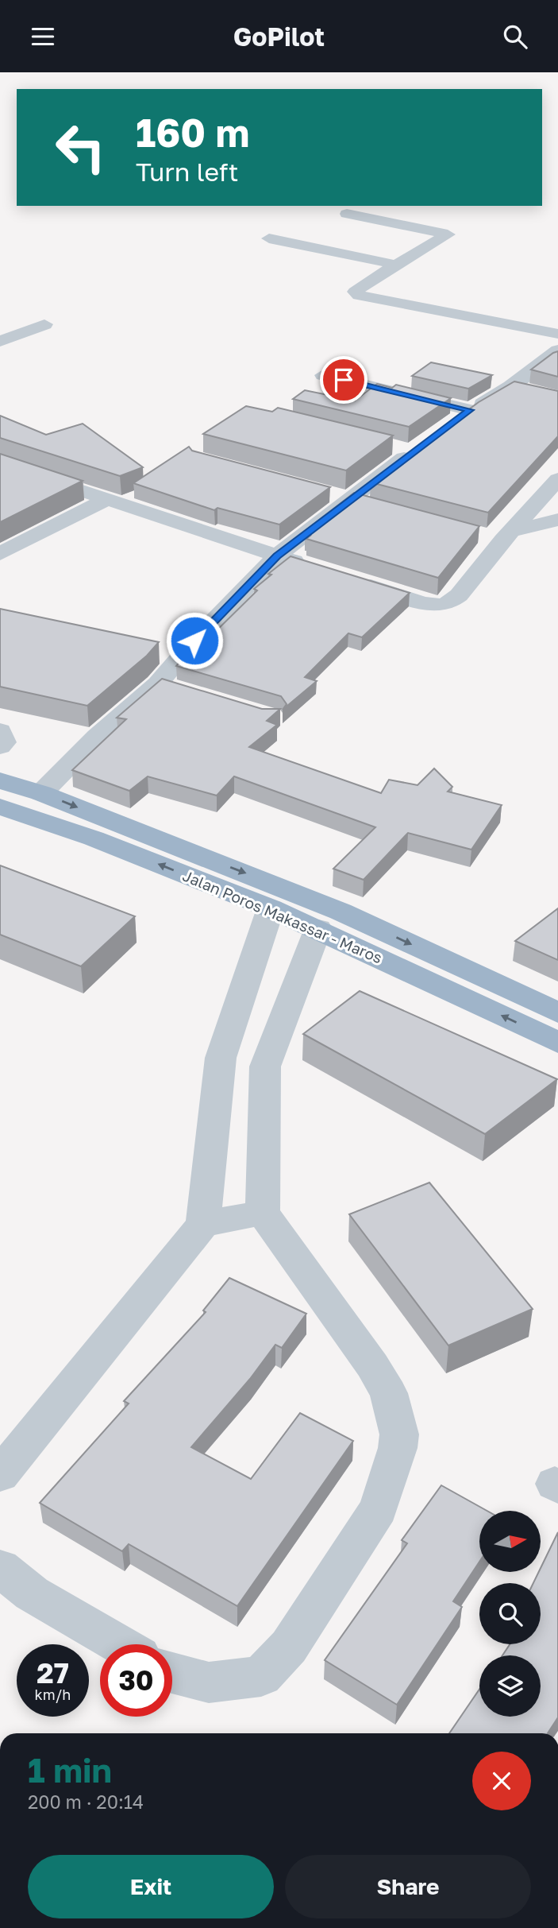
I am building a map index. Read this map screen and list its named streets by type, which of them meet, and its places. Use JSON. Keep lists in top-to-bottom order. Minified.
{"streets":{"highway":["Jalan Poros Makassar - Maros"]},"north":"right","page":{"header":"GoPilot","turn":["160 m","Turn left"],"speed":"27 km/h","limit":"30","heading":["1 min","200 m · 20:14"],"buttons":["Exit","Share"]}}
